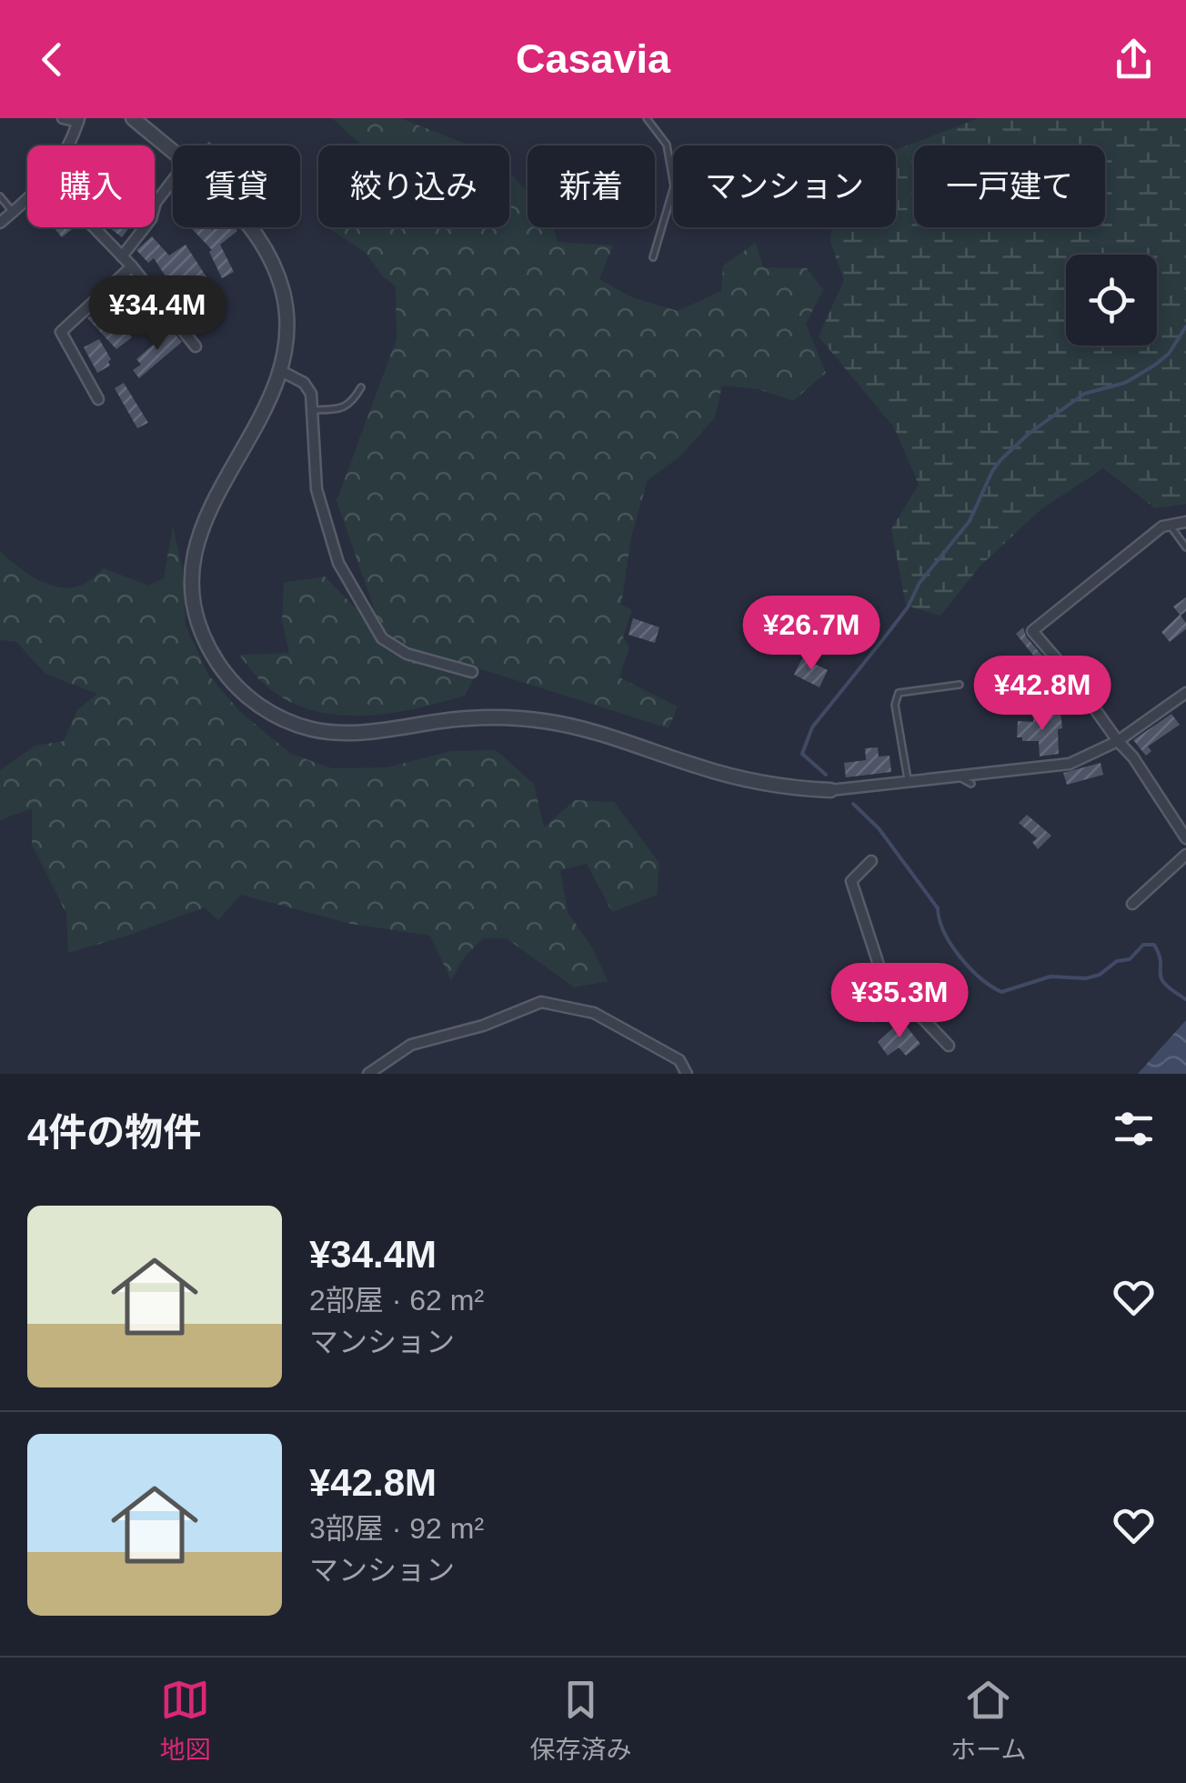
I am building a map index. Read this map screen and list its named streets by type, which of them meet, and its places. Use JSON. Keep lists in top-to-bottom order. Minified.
{"page":{"header":"Casavia","chip":["購入","賃貸","絞り込み","新着","マンション","一戸建て"],"price":["¥34.4M","¥26.7M","¥42.8M","¥35.3M"],"heading":"4件の物件","list":[{"name":"¥34.4M","note":"2部屋 · 62 m² · マンション"},{"name":"¥42.8M","note":"3部屋 · 92 m² · マンション"}],"tabs":["地図","保存済み","ホーム"]}}
